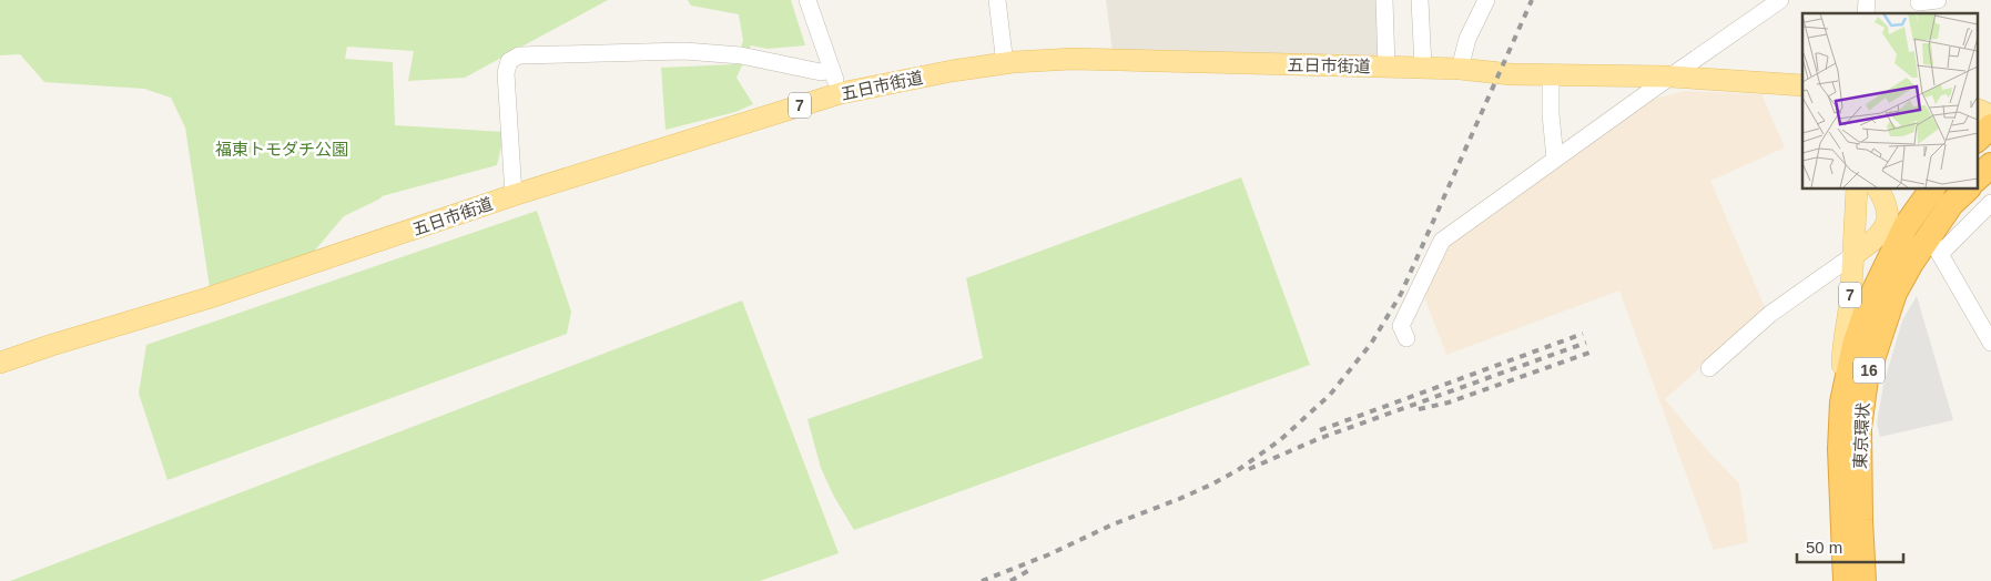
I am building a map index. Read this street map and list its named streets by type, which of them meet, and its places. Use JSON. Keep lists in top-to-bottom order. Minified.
{"streets":{"highway":["16","東京環状"],"main road":["五日市街道","7"]},"crossings":[["7","東京環状"]],"parks":["福東トモダチ公園"],"scale_bar":"50 m"}
